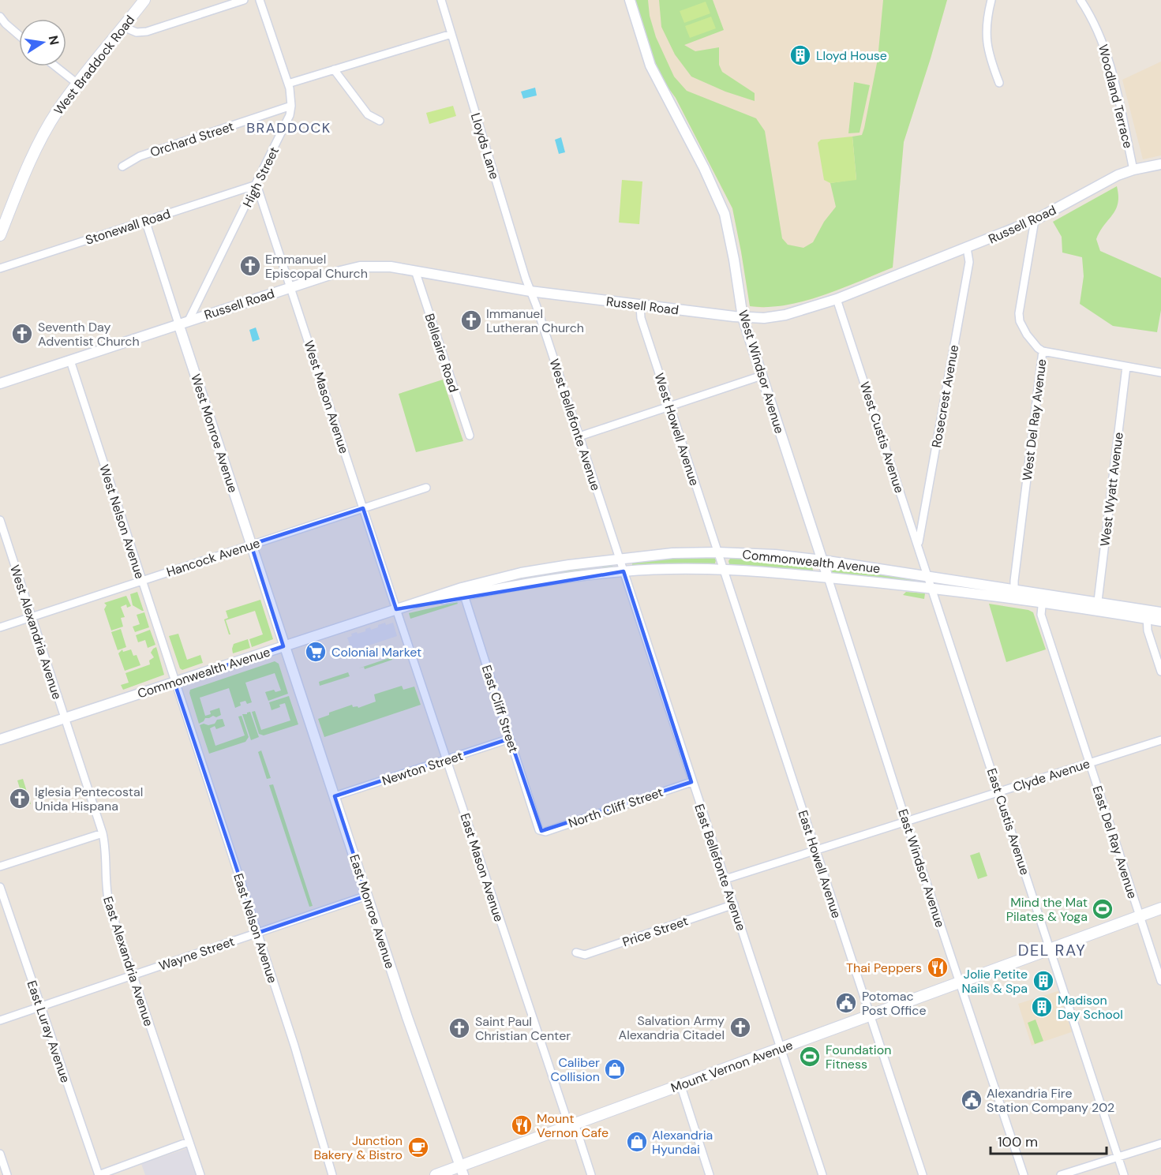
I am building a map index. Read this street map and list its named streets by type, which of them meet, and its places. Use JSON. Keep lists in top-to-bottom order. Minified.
{"streets":{"main road":["West Braddock Road","Mount Vernon Avenue"],"street":["Woodland Terrace","Orchard Street","Lloyds Lane","High Street","Russell Road","Stonewall Road","Belleaire Road","West Windsor Avenue","Rosecrest Avenue","West Mason Avenue","West Del Ray Avenue","West Bellefonte Avenue","West Howell Avenue","West Monroe Avenue","West Custis Avenue","West Wyatt Avenue","West Nelson Avenue","Hancock Avenue","Commonwealth Avenue","West Alexandria Avenue","East Cliff Street","Newton Street","Clyde Avenue","North Cliff Street","East Custis Avenue","East Del Ray Avenue","East Howell Avenue","East Mason Avenue","East Bellefonte Avenue","East Windsor Avenue","East Monroe Avenue","East Nelson Avenue","Price Street","Wayne Street","East Alexandria Avenue","East Luray Avenue"]},"crossings":[["Woodland Terrace","Russell Road"],["Orchard Street","High Street"],["Lloyds Lane","Russell Road"],["Lloyds Lane","West Bellefonte Avenue"],["High Street","Russell Road"],["High Street","Stonewall Road"],["High Street","West Mason Avenue"],["Russell Road","Belleaire Road"],["Russell Road","West Windsor Avenue"],["Russell Road","Rosecrest Avenue"],["Russell Road","West Mason Avenue"],["Russell Road","West Del Ray Avenue"],["Russell Road","West Bellefonte Avenue"],["Russell Road","West Howell Avenue"],["Russell Road","West Monroe Avenue"],["Russell Road","West Custis Avenue"],["Russell Road","West Nelson Avenue"],["Stonewall Road","West Mason Avenue"],["Stonewall Road","West Monroe Avenue"],["West Windsor Avenue","Commonwealth Avenue"],["West Windsor Avenue","East Windsor Avenue"],["Rosecrest Avenue","West Custis Avenue"],["West Mason Avenue","Hancock Avenue"],["West Mason Avenue","Commonwealth Avenue"],["West Mason Avenue","East Mason Avenue"],["West Del Ray Avenue","Commonwealth Avenue"],["West Bellefonte Avenue","Commonwealth Avenue"],["West Bellefonte Avenue","East Bellefonte Avenue"],["West Howell Avenue","Commonwealth Avenue"],["West Howell Avenue","East Howell Avenue"],["West Monroe Avenue","Hancock Avenue"],["West Monroe Avenue","Commonwealth Avenue"],["West Monroe Avenue","East Monroe Avenue"],["West Custis Avenue","Commonwealth Avenue"],["West Custis Avenue","East Custis Avenue"],["West Wyatt Avenue","Commonwealth Avenue"],["West Nelson Avenue","Hancock Avenue"],["West Nelson Avenue","Commonwealth Avenue"],["West Nelson Avenue","East Nelson Avenue"],["Hancock Avenue","West Alexandria Avenue"],["Commonwealth Avenue","West Alexandria Avenue"],["Commonwealth Avenue","East Cliff Street"],["Commonwealth Avenue","East Custis Avenue"],["Commonwealth Avenue","East Del Ray Avenue"],["Commonwealth Avenue","East Howell Avenue"],["Commonwealth Avenue","East Mason Avenue"],["Commonwealth Avenue","East Bellefonte Avenue"],["Commonwealth Avenue","East Windsor Avenue"],["Commonwealth Avenue","East Monroe Avenue"],["Commonwealth Avenue","East Nelson Avenue"],["Commonwealth Avenue","East Alexandria Avenue"],["West Alexandria Avenue","East Alexandria Avenue"],["East Cliff Street","Newton Street"],["East Cliff Street","North Cliff Street"],["Newton Street","East Mason Avenue"],["Newton Street","East Monroe Avenue"],["Clyde Avenue","East Custis Avenue"],["Clyde Avenue","East Del Ray Avenue"],["Clyde Avenue","East Howell Avenue"],["Clyde Avenue","East Bellefonte Avenue"],["Clyde Avenue","East Windsor Avenue"],["North Cliff Street","East Bellefonte Avenue"],["East Custis Avenue","Mount Vernon Avenue"],["East Del Ray Avenue","Mount Vernon Avenue"],["East Howell Avenue","Mount Vernon Avenue"],["East Mason Avenue","Mount Vernon Avenue"],["East Bellefonte Avenue","Price Street"],["East Bellefonte Avenue","Mount Vernon Avenue"],["East Windsor Avenue","Mount Vernon Avenue"],["East Monroe Avenue","Wayne Street"],["East Monroe Avenue","Mount Vernon Avenue"],["East Nelson Avenue","Wayne Street"],["Wayne Street","East Alexandria Avenue"],["Wayne Street","East Luray Avenue"]],"districts":["BRADDOCK","DEL RAY"],"places":{"building":["Lloyd House","Jolie Petite Nails & Spa","Madison Day School"],"church":["Emmanuel Episcopal Church","Immanuel Lutheran Church","Seventh Day Adventist Church","Iglesia Pentecostal Unida Hispana","Salvation Army Alexandria Citadel","Saint Paul Christian Center"],"supermarket":["Colonial Market"],"sports":["Mind the Mat Pilates & Yoga","Foundation Fitness"],"restaurant":["Thai Peppers","Mount Vernon Cafe"],"public building":["Potomac Post Office","Alexandria Fire Station Company 202"],"shop":["Caliber Collision","Alexandria Hyundai"],"cafe":["Junction Bakery & Bistro"]},"scale_bar":"100 m","north":"right"}
